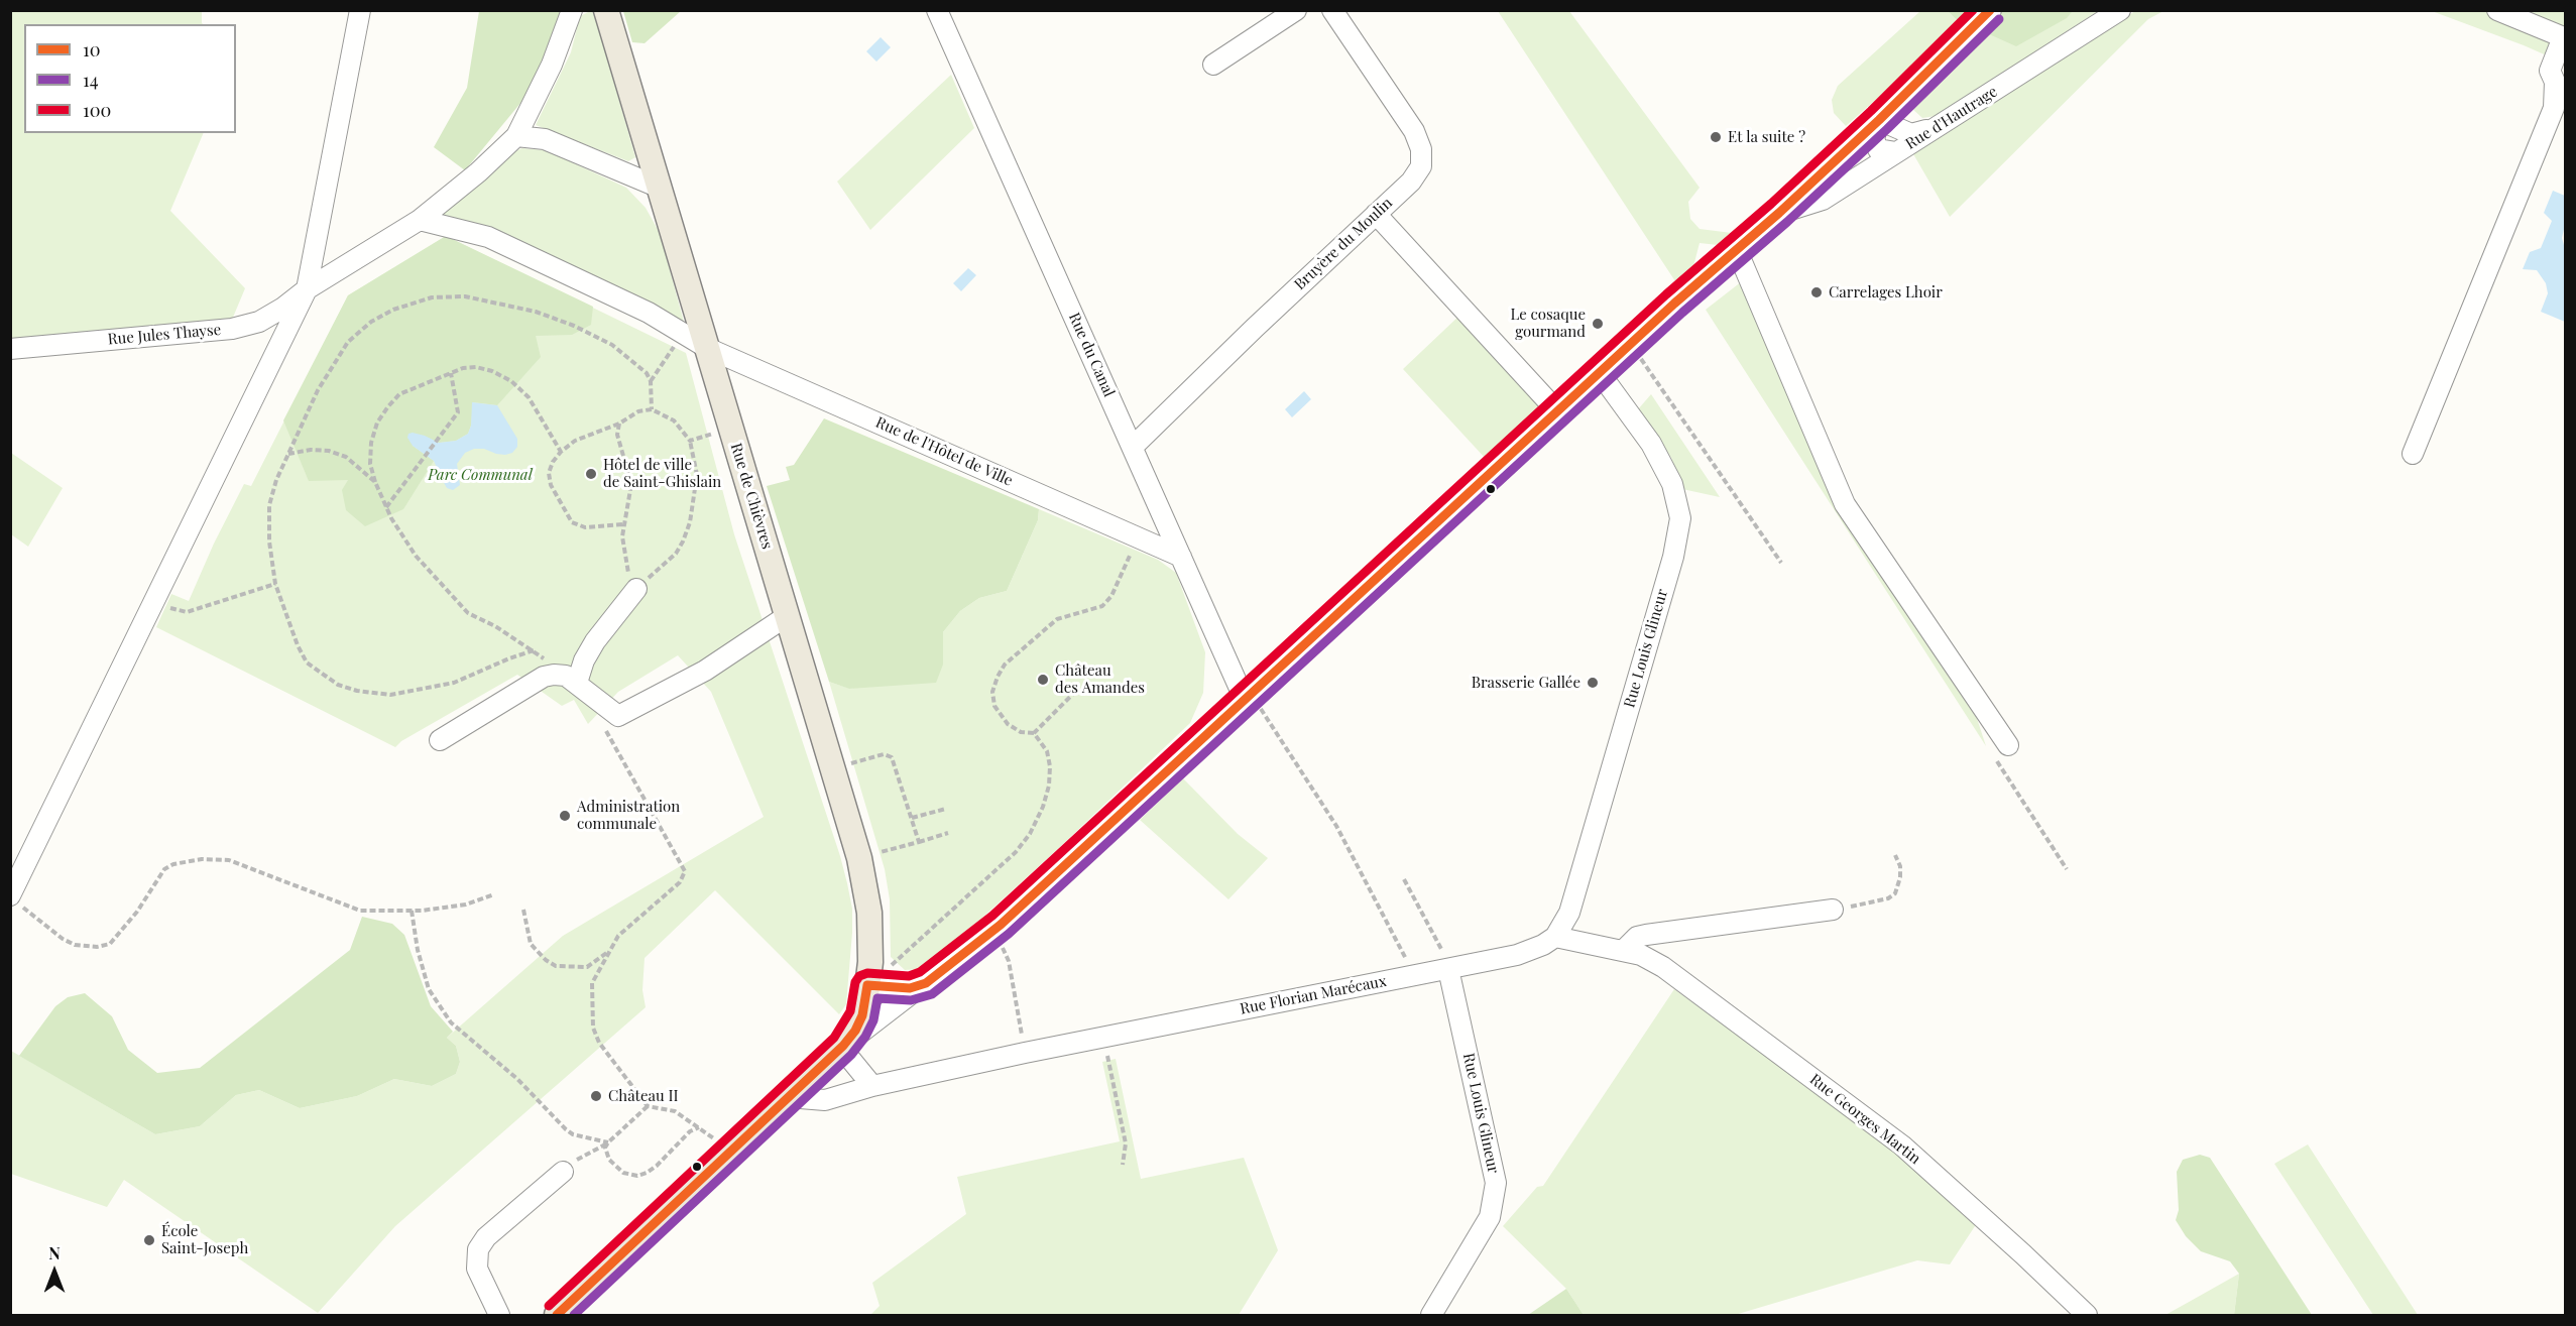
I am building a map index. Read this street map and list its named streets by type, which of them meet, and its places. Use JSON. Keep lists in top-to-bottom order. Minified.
{"streets":{"main road":["Rue de Chièvres"],"street":["Rue d'Hautrage","Bruyère du Moulin","Rue Jules Thayse","Rue du Canal","Rue de l'Hôtel de Ville","Rue Louis Glineur","Rue Florian Marécaux","Rue Georges Martin"]},"crossings":[["Bruyère du Moulin","Rue du Canal"],["Rue Jules Thayse","Rue de l'Hôtel de Ville"],["Rue du Canal","Rue de l'Hôtel de Ville"],["Rue de l'Hôtel de Ville","Rue de Chièvres"],["Rue de Chièvres","Rue Florian Marécaux"],["Rue Louis Glineur","Rue Florian Marécaux"]],"parks":["Parc Communal"],"places":["Et la suite ?","Carrelages Lhoir","Le cosaque gourmand","Hôtel de ville de Saint-Ghislain","Château des Amandes","Brasserie Gallée","Administration communale","Château II","École Saint-Joseph"],"lines":["transit line 10","transit line 100","transit line 14"],"legend":["10","14","100"],"north":"top"}
